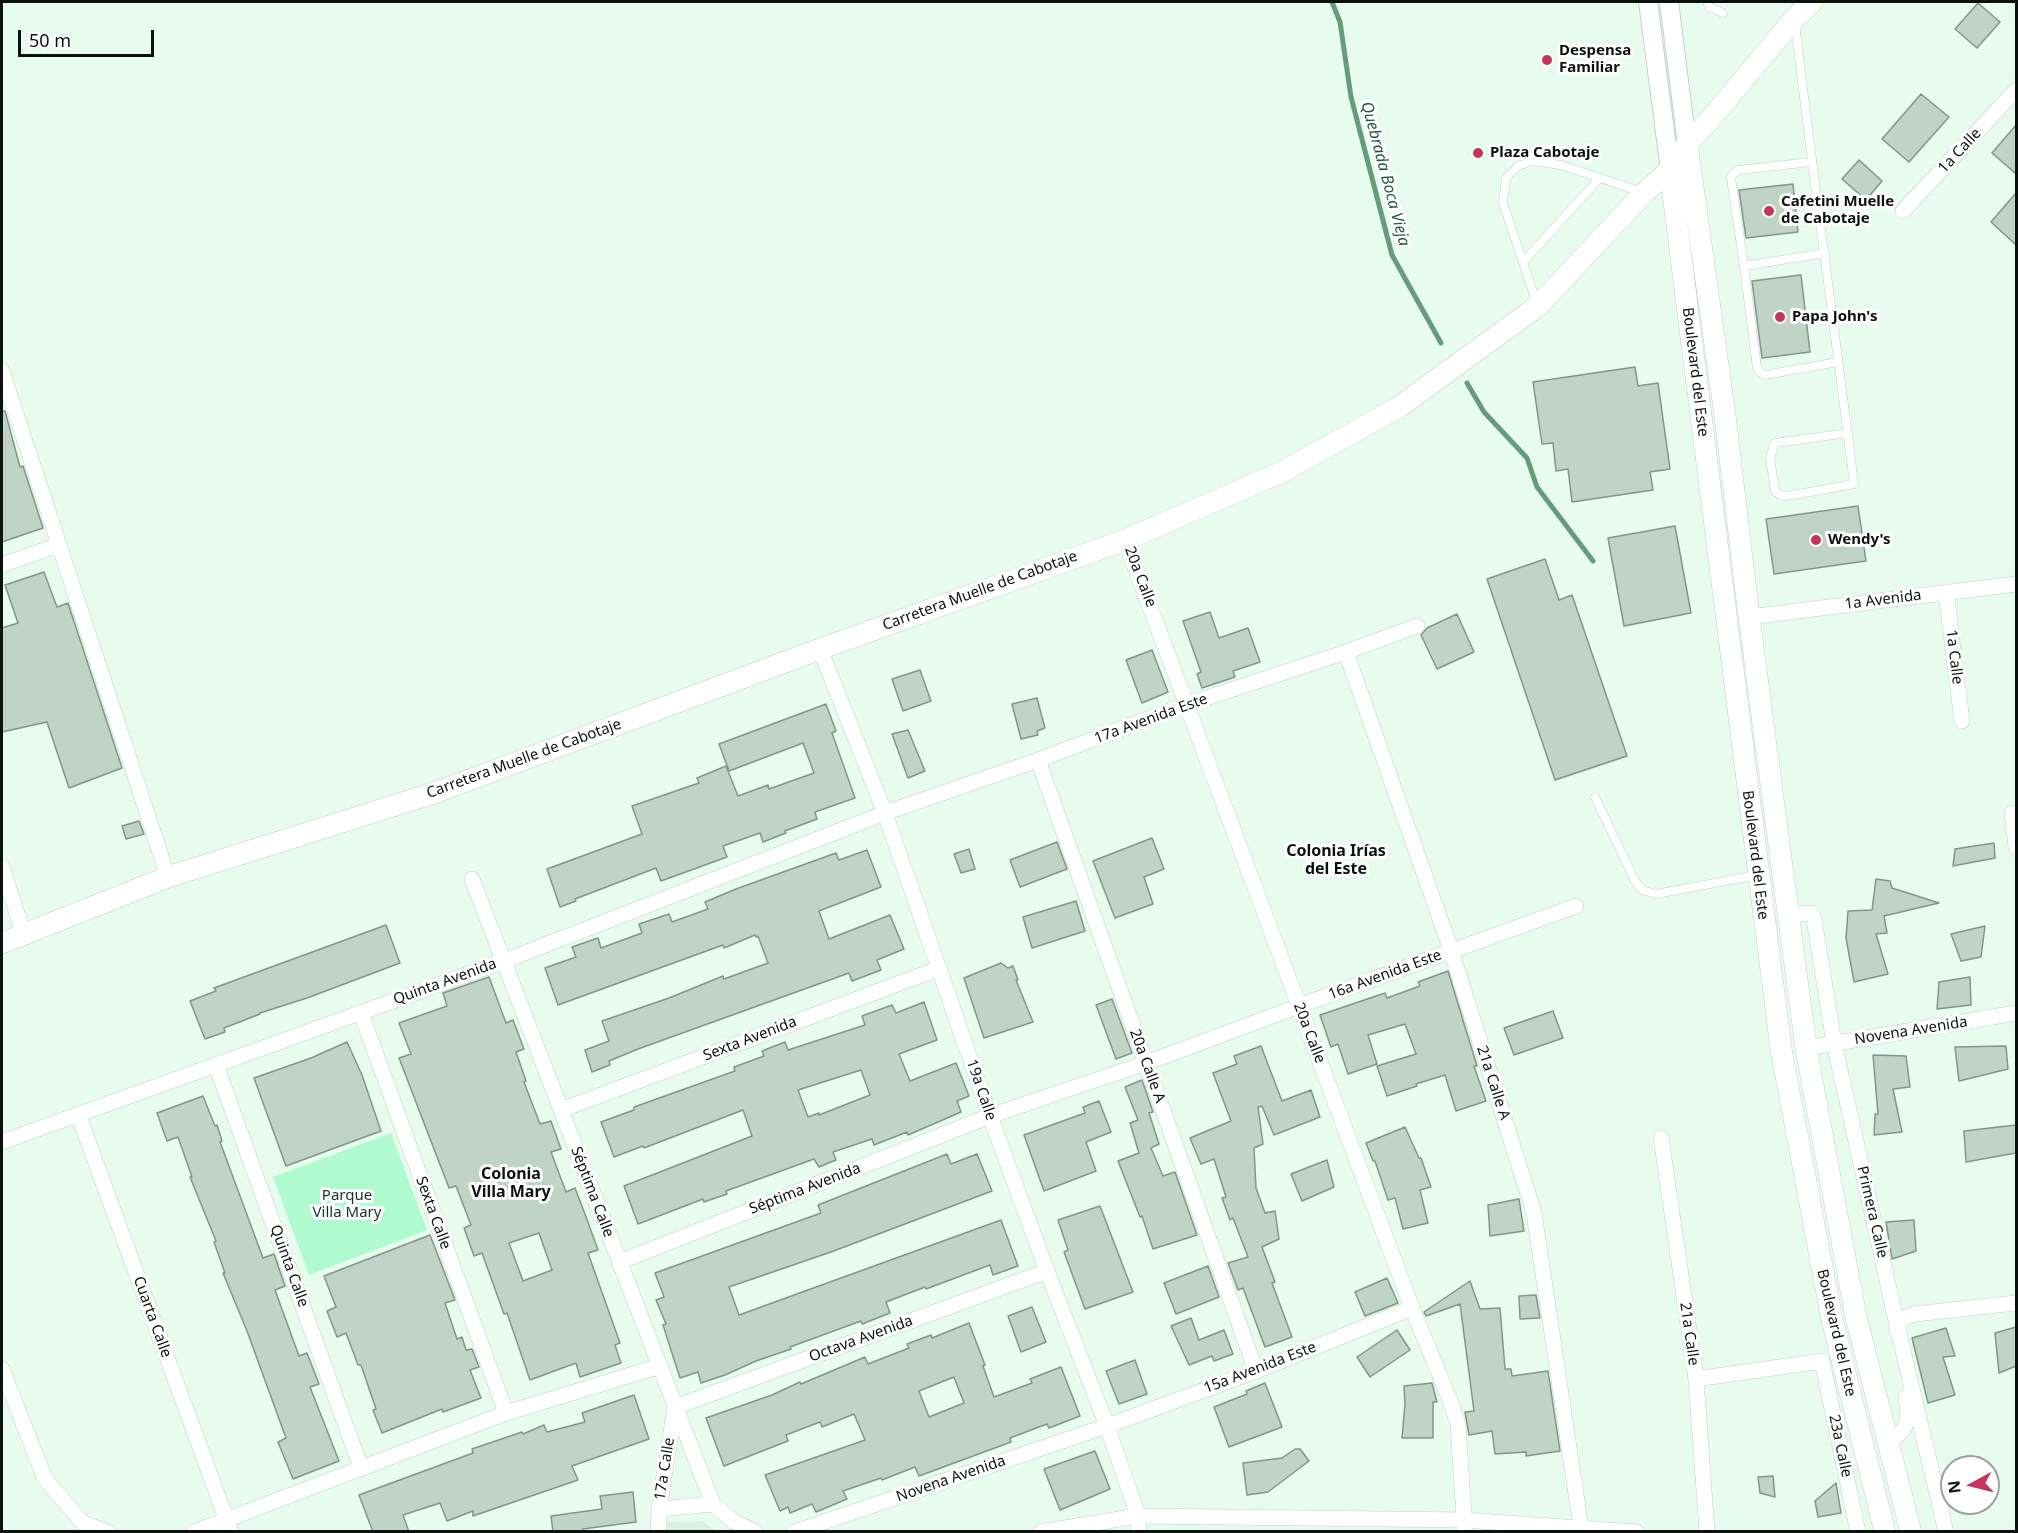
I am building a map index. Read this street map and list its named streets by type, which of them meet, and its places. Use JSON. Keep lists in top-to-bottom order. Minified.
{"streets":{"main road":["Boulevard del Este","Carretera Muelle de Cabotaje"],"street":["1a Calle","20a Calle","1a Avenida","17a Avenida Este","16a Avenida Este","Quinta Avenida","Novena Avenida","Sexta Avenida","20a Calle A","21a Calle A","19a Calle","Séptima Avenida","Séptima Calle","Primera Calle","Sexta Calle","Quinta Calle","Cuarta Calle","21a Calle","Octava Avenida","15a Avenida Este","23a Calle","17a Calle"]},"crossings":[["1a Calle","1a Avenida"],["Boulevard del Este","Carretera Muelle de Cabotaje"],["Boulevard del Este","1a Avenida"],["Boulevard del Este","Novena Avenida"],["Boulevard del Este","Primera Calle"],["20a Calle","Carretera Muelle de Cabotaje"],["20a Calle","17a Avenida Este"],["20a Calle","16a Avenida Este"],["20a Calle","15a Avenida Este"],["Carretera Muelle de Cabotaje","19a Calle"],["17a Avenida Este","Quinta Avenida"],["17a Avenida Este","20a Calle A"],["17a Avenida Este","21a Calle A"],["17a Avenida Este","19a Calle"],["16a Avenida Este","20a Calle A"],["16a Avenida Este","21a Calle A"],["16a Avenida Este","19a Calle"],["16a Avenida Este","Séptima Avenida"],["Quinta Avenida","19a Calle"],["Quinta Avenida","Séptima Calle"],["Quinta Avenida","Sexta Calle"],["Quinta Avenida","Quinta Calle"],["Quinta Avenida","Cuarta Calle"],["Novena Avenida","19a Calle"],["Novena Avenida","Primera Calle"],["Novena Avenida","15a Avenida Este"],["Sexta Avenida","19a Calle"],["Sexta Avenida","Séptima Calle"],["20a Calle A","15a Avenida Este"],["19a Calle","Séptima Avenida"],["19a Calle","Octava Avenida"],["19a Calle","15a Avenida Este"],["Séptima Avenida","Séptima Calle"],["Séptima Calle","Octava Avenida"],["Séptima Calle","17a Calle"],["21a Calle","23a Calle"],["Octava Avenida","17a Calle"]],"districts":["Colonia Irías del Este","Colonia Villa Mary"],"water":["Quebrada Boca Vieja"],"parks":["Parque Villa Mary"],"places":["Despensa Familiar","Plaza Cabotaje","Cafetini Muelle de Cabotaje","Papa John's","Wendy's"],"scale_bar":"50 m","north":"left"}
